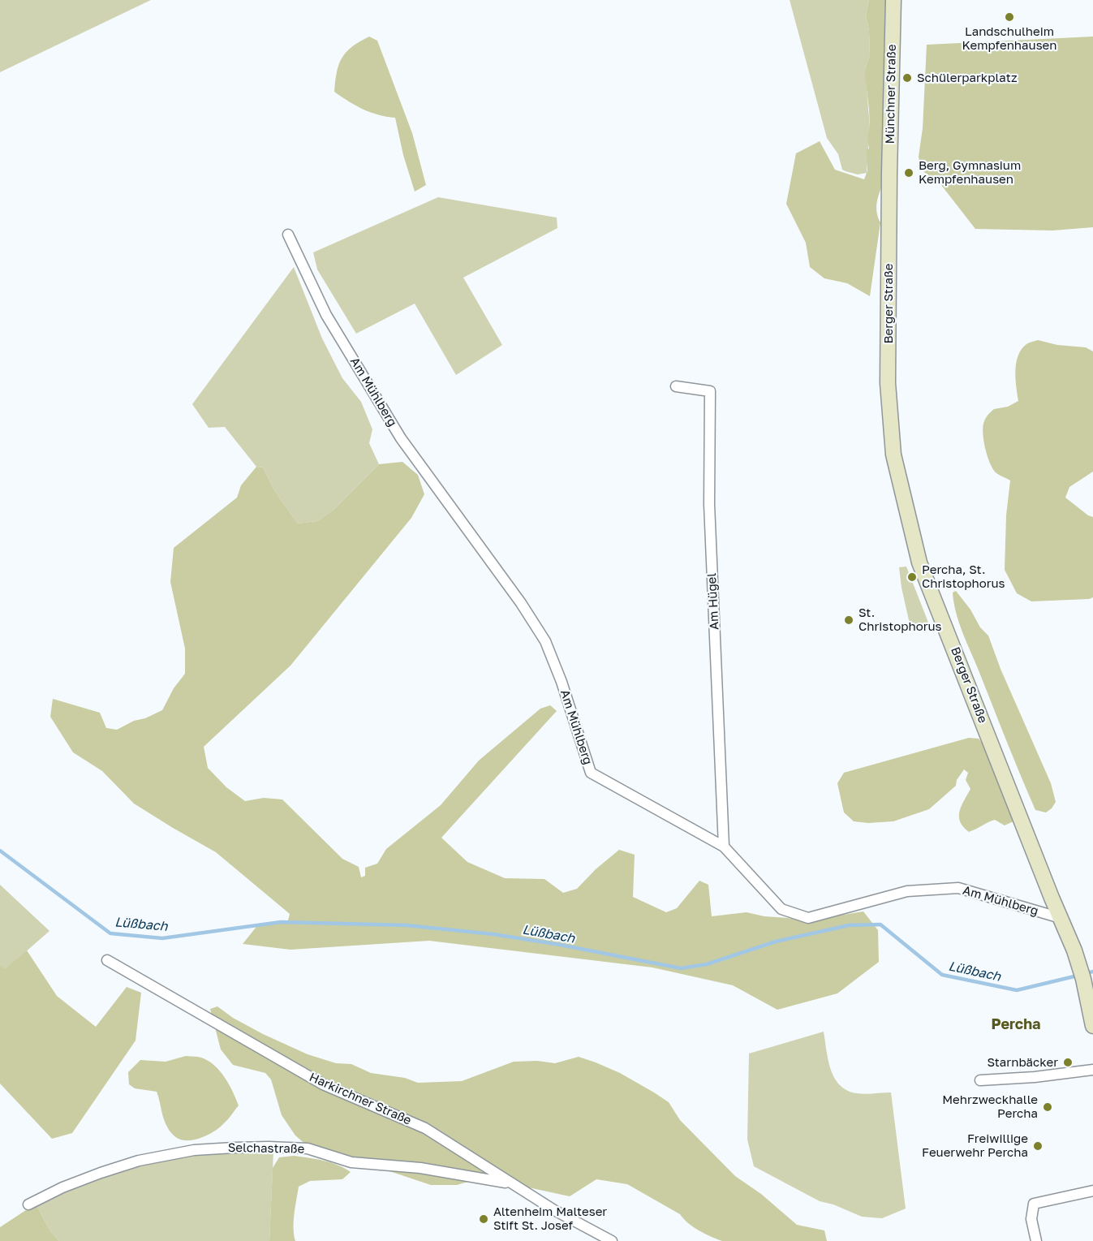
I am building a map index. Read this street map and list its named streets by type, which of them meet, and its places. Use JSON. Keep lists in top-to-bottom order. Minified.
{"streets":{"main road":["Münchner Straße","Berger Straße"],"street":["Am Mühlberg","Am Hügel","Harkirchner Straße","Selchastraße"]},"crossings":[["Münchner Straße","Berger Straße"],["Berger Straße","Am Mühlberg"],["Am Mühlberg","Am Hügel"],["Harkirchner Straße","Selchastraße"]],"districts":["Percha"],"water":["Lüßbach"],"places":["Landschulheim Kempfenhausen","Schülerparkplatz","Berg, Gymnasium Kempfenhausen","Percha, St. Christophorus","St. Christophorus","Starnbäcker","Mehrzweckhalle Percha","Freiwillige Feuerwehr Percha","Altenheim Malteser Stift St. Josef"]}
